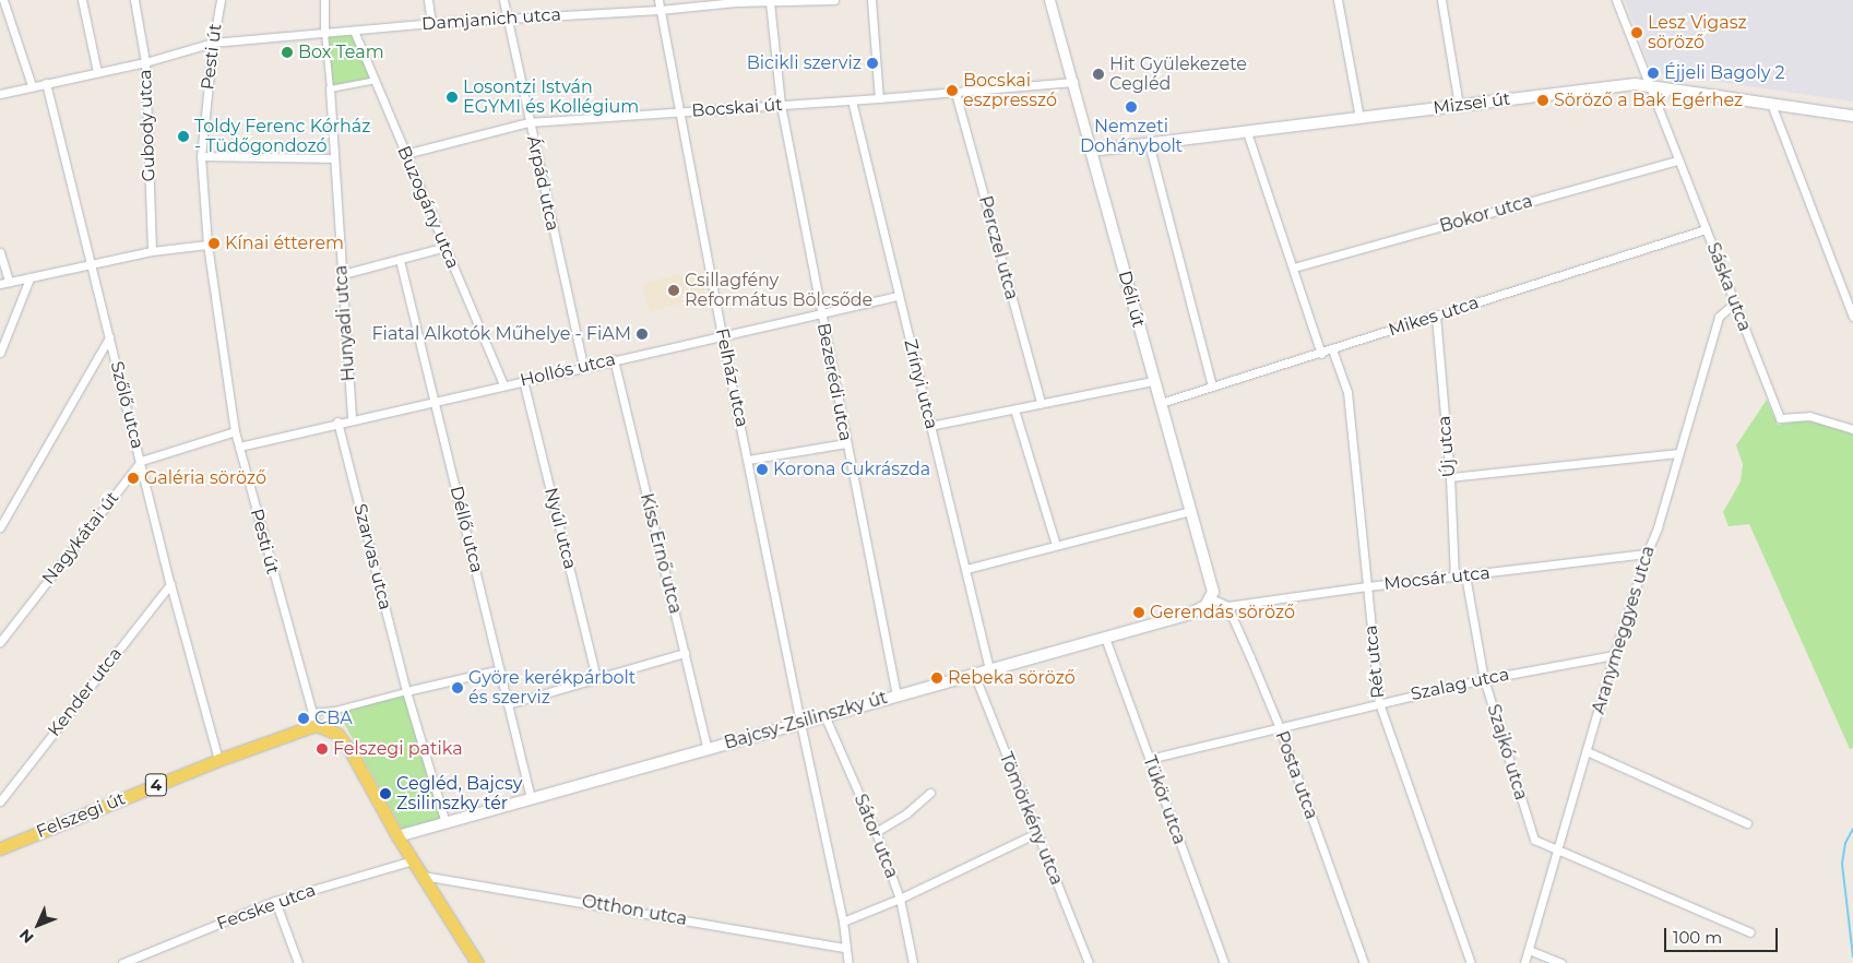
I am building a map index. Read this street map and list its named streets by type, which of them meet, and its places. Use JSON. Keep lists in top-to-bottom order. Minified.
{"streets":{"main road":["Mizsei út","Déli út","Bajcsy-Zsilinszky út","4","Felszegi út"],"street":["Damjanich utca","Pesti út","Bocskai út","Gubody utca","Árpád utca","Buzogány utca","Bokor utca","Perczel utca","Sáska utca","Mikes utca","Hunyadi utca","Hollós utca","Felház utca","Bezerédi utca","Zrínyi utca","Szőlő utca","Új utca","Nyúl utca","Déllő utca","Nagykátai út","Kiss Ernő utca","Szarvas utca","Mocsár utca","Aranymeggyes utca","Rét utca","Szalag utca","Kender utca","Szajkó utca","Posta utca","Tükör utca","Tömörkény utca","Sátor utca","Fecske utca","Otthon utca"]},"crossings":[["Damjanich utca","Pesti út"],["Damjanich utca","Gubody utca"],["Damjanich utca","Árpád utca"],["Damjanich utca","Buzogány utca"],["Damjanich utca","Hunyadi utca"],["Damjanich utca","Felház utca"],["Damjanich utca","Bezerédi utca"],["Damjanich utca","Szőlő utca"],["Pesti út","Hollós utca"],["Pesti út","Felszegi út"],["Mizsei út","Sáska utca"],["Mizsei út","Déli út"],["Bocskai út","Árpád utca"],["Bocskai út","Buzogány utca"],["Bocskai út","Perczel utca"],["Bocskai út","Déli út"],["Bocskai út","Felház utca"],["Bocskai út","Bezerédi utca"],["Bocskai út","Zrínyi utca"],["Árpád utca","Hollós utca"],["Buzogány utca","Hollós utca"],["Bokor utca","Sáska utca"],["Sáska utca","Mikes utca"],["Sáska utca","Aranymeggyes utca"],["Déli út","Mikes utca"],["Déli út","Bajcsy-Zsilinszky út"],["Mikes utca","Új utca"],["Mikes utca","Rét utca"],["Hunyadi utca","Hollós utca"],["Hollós utca","Felház utca"],["Hollós utca","Bezerédi utca"],["Hollós utca","Zrínyi utca"],["Hollós utca","Nyúl utca"],["Hollós utca","Déllő utca"],["Hollós utca","Kiss Ernő utca"],["Hollós utca","Szarvas utca"],["Felház utca","Bajcsy-Zsilinszky út"],["Felház utca","Otthon utca"],["Bezerédi utca","Bajcsy-Zsilinszky út"],["Zrínyi utca","Bajcsy-Zsilinszky út"],["Szőlő utca","Nagykátai út"],["Szőlő utca","Kender utca"],["Szőlő utca","Felszegi út"],["Új utca","Mocsár utca"],["Déllő utca","Bajcsy-Zsilinszky út"],["Kiss Ernő utca","Bajcsy-Zsilinszky út"],["Szarvas utca","Bajcsy-Zsilinszky út"],["Mocsár utca","Aranymeggyes utca"],["Mocsár utca","Rét utca"],["Mocsár utca","Szajkó utca"],["Mocsár utca","Posta utca"],["Aranymeggyes utca","Szalag utca"],["Aranymeggyes utca","Szajkó utca"],["Rét utca","Szalag utca"],["Szalag utca","Szajkó utca"],["Szalag utca","Posta utca"],["Szalag utca","Tükör utca"],["Bajcsy-Zsilinszky út","Tükör utca"],["Bajcsy-Zsilinszky út","Tömörkény utca"],["Bajcsy-Zsilinszky út","Sátor utca"]],"places":["Lesz Vigasz söröző","Box Team","Bicikli szerviz","Éjjeli Bagoly 2","Hit Gyülekezete Cegléd","Bocskai eszpresszó","Losontzi István EGYMI és Kollégium","Söröző a Bak Egérhez","Nemzeti Dohánybolt","Toldy Ferenc Kórház - Tüdőgondozó","Kínai étterem","Csillagfény Református Bölcsőde","Fiatal Alkotók Műhelye - FiAM","Korona Cukrászda","Galéria söröző","Gerendás söröző","Rebeka söröző","Györe kerékpárbolt és szerviz","CBA","Felszegi patika","Cegléd, Bajcsy Zsilinszky tér"],"scale_bar":"100 m","north":"bottom left"}
